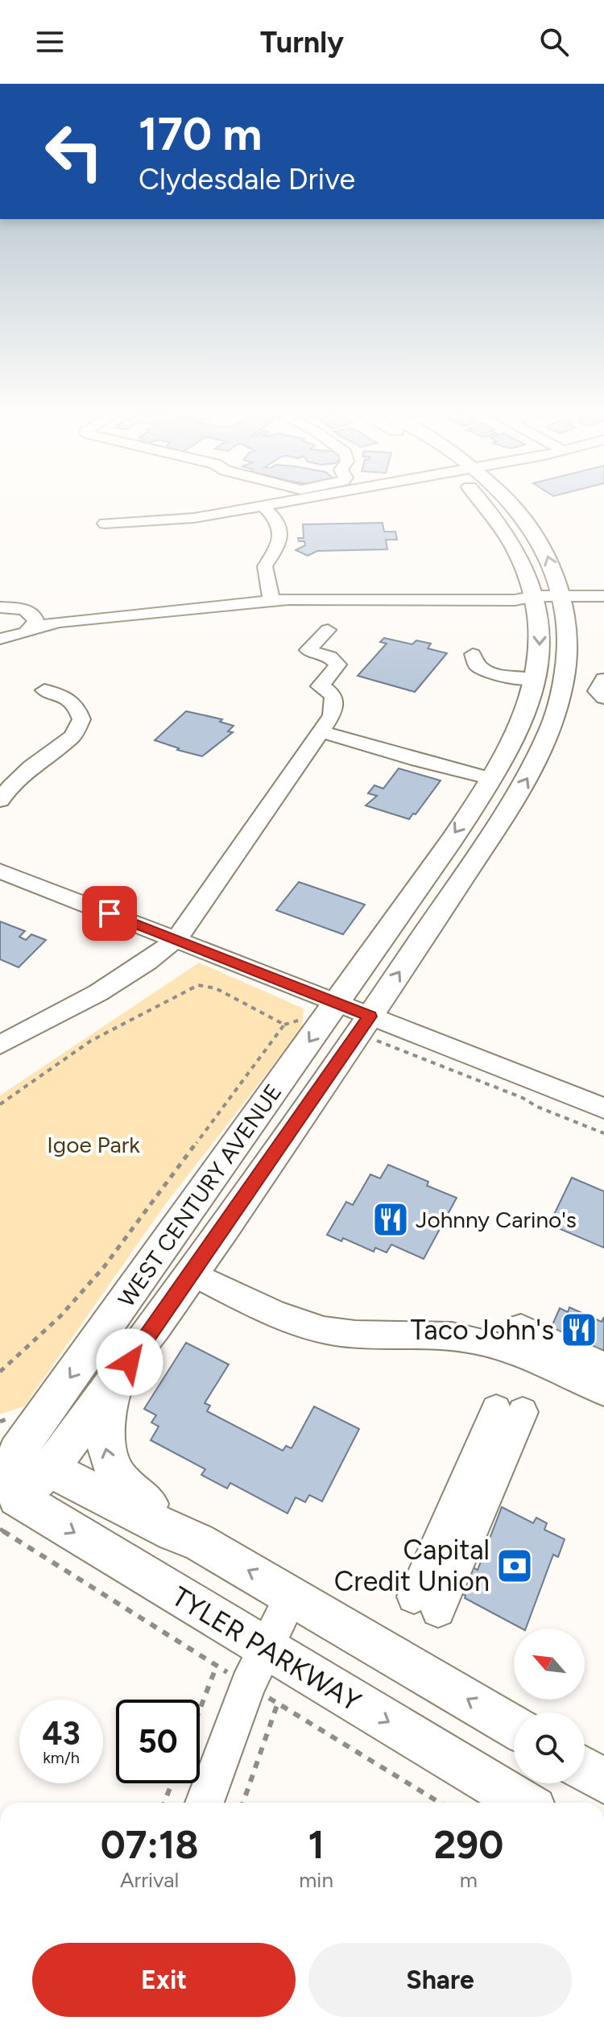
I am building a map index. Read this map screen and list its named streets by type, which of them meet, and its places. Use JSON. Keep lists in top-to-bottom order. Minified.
{"streets":{"main road":["WEST CENTURY AVENUE","TYLER PARKWAY"]},"crossings":[["WEST CENTURY AVENUE","TYLER PARKWAY"]],"parks":["Igoe Park"],"places":{"restaurant":["Johnny Carino's","Taco John's"],"bank":["Capital Credit Union"]},"north":"top left","page":{"header":"Turnly","turn":["170 m","Clydesdale Drive"],"speed":"43 km/h","limit":"50","eta":["07:18","Arrival","1","min","290","m"],"buttons":["Exit","Share"]}}
